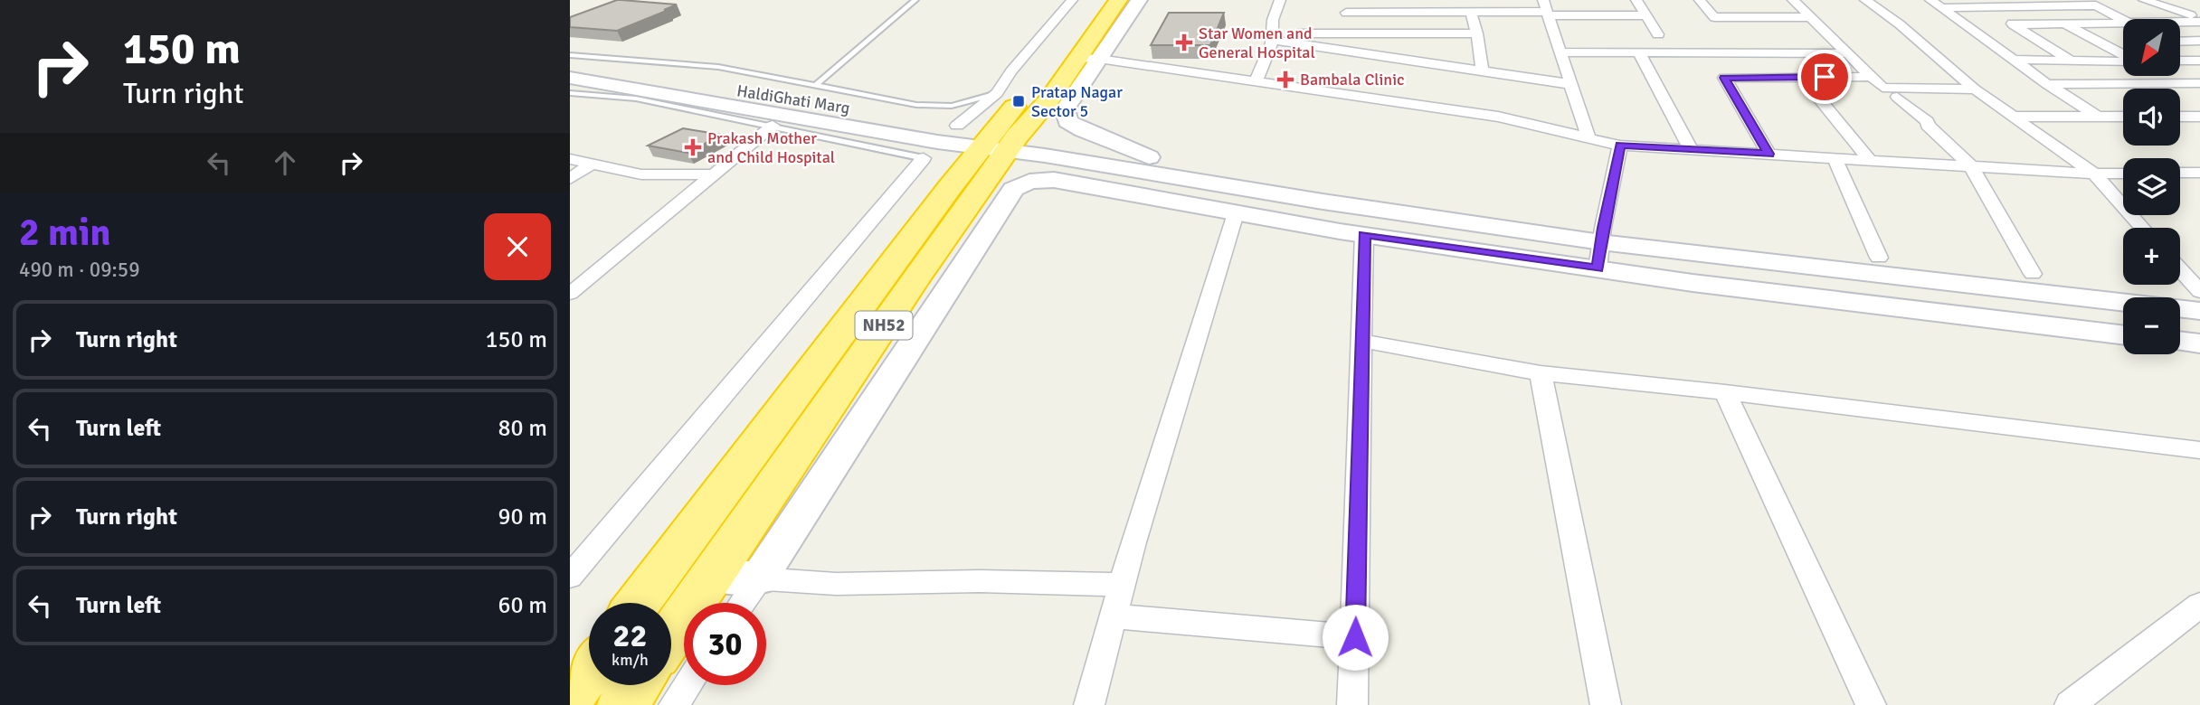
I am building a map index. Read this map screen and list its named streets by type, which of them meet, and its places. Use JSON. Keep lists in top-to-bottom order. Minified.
{"streets":{"highway":["NH52"],"street":["HaldiGhati Marg"]},"crossings":[["HaldiGhati Marg","NH52"]],"places":{"health":["Star Women and General Hospital","Bambala Clinic","Prakash Mother and Child Hospital"],"transit":["Pratap Nagar Sector 5"]},"north":"bottom left","page":{"turn":["150 m","Turn right"],"map_buttons":["+","−"],"heading":["2 min","490 m · 09:59"],"list":[{"name":"Turn right","value":"150 m"},{"name":"Turn left","value":"80 m"},{"name":"Turn right","value":"90 m"},{"name":"Turn left","value":"60 m"}],"speed":"22 km/h","limit":"30"}}
